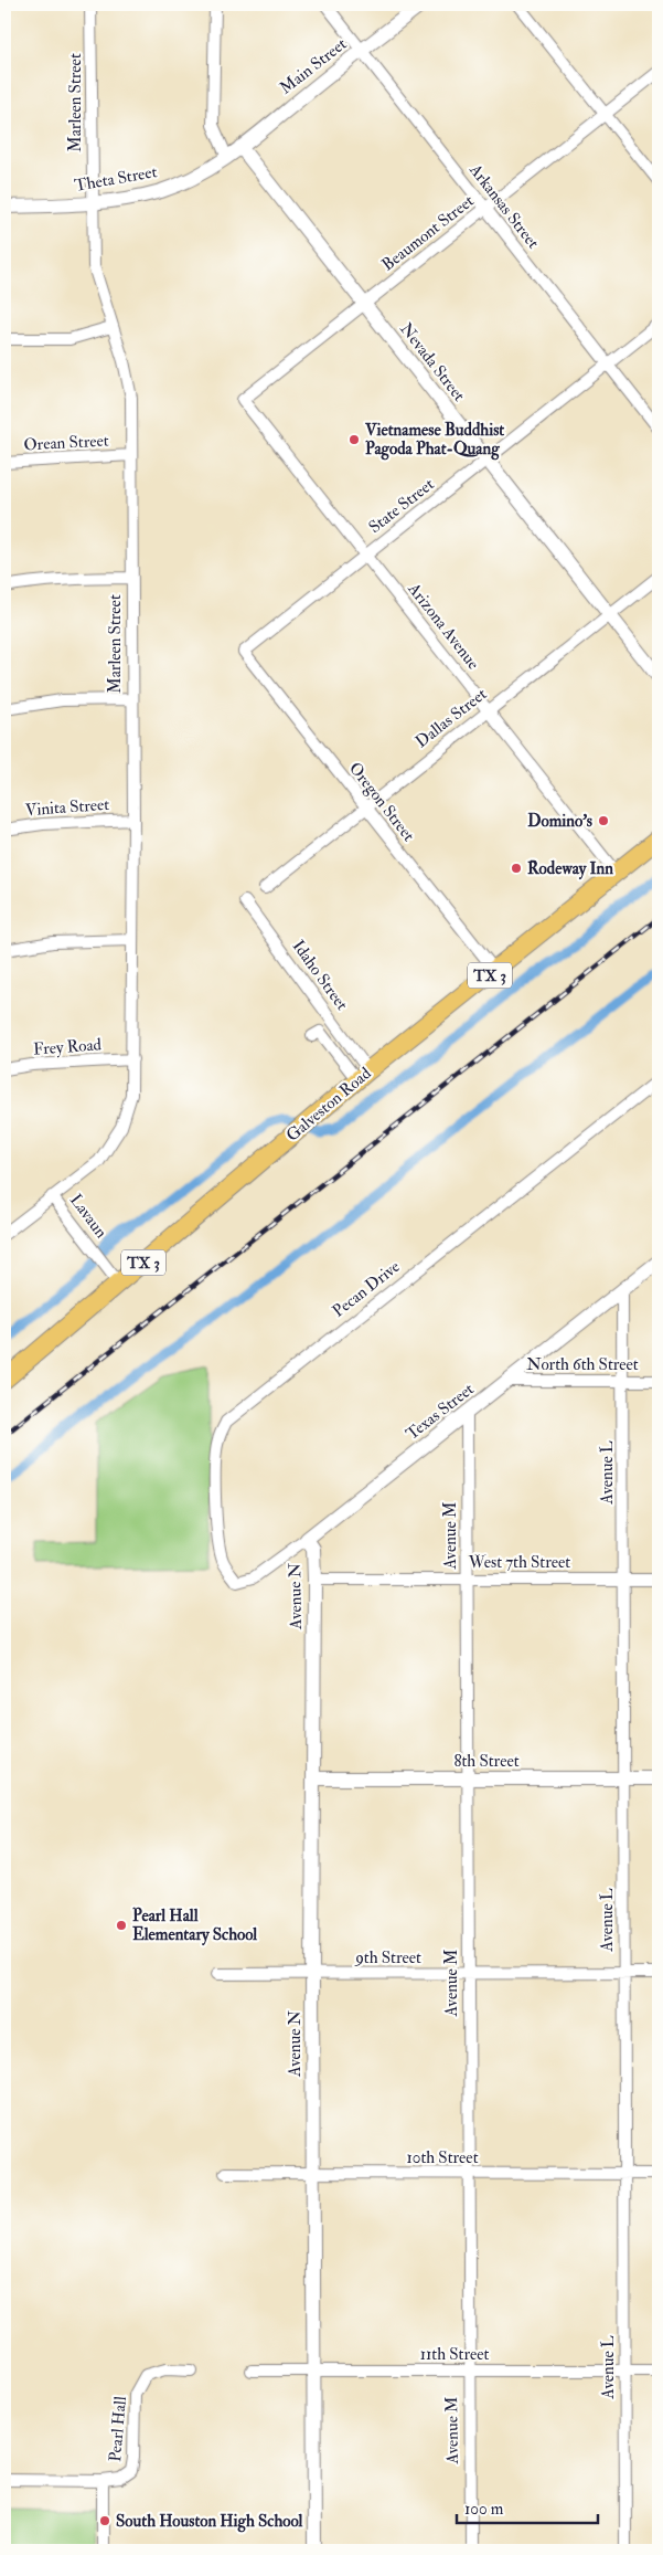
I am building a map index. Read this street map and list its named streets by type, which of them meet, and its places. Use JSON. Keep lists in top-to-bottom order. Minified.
{"streets":{"main road":["TX 3","Galveston Road"],"street":["Main Street","Marleen Street","Theta Street","Arkansas Street","Beaumont Street","Nevada Street","Orean Street","State Street","Arizona Avenue","Dallas Street","Oregon Street","Vinita Street","Idaho Street","Frey Road","Lavaun","Pecan Drive","North 6th Street","Texas Street","Avenue L","Avenue M","West 7th Street","Avenue N","8th Street","9th Street","10th Street","11th Street","Pearl Hall"]},"crossings":[["Main Street","Theta Street"],["Main Street","Arkansas Street"],["Main Street","Nevada Street"],["Marleen Street","Theta Street"],["Marleen Street","Orean Street"],["Marleen Street","Vinita Street"],["Marleen Street","Frey Road"],["Marleen Street","Lavaun"],["Arkansas Street","Beaumont Street"],["Arkansas Street","State Street"],["Beaumont Street","Nevada Street"],["Beaumont Street","Arizona Avenue"],["Nevada Street","State Street"],["Nevada Street","Dallas Street"],["State Street","Arizona Avenue"],["State Street","Oregon Street"],["Arizona Avenue","Dallas Street"],["Arizona Avenue","Galveston Road"],["Dallas Street","Oregon Street"],["Oregon Street","Galveston Road"],["Idaho Street","Galveston Road"],["Galveston Road","Lavaun"],["Pecan Drive","Texas Street"],["North 6th Street","Texas Street"],["North 6th Street","Avenue L"],["Texas Street","Avenue L"],["Texas Street","Avenue M"],["Texas Street","Avenue N"],["Avenue L","West 7th Street"],["Avenue L","8th Street"],["Avenue L","9th Street"],["Avenue L","10th Street"],["Avenue L","11th Street"],["Avenue M","West 7th Street"],["Avenue M","8th Street"],["Avenue M","9th Street"],["Avenue M","10th Street"],["Avenue M","11th Street"],["West 7th Street","Avenue N"],["Avenue N","8th Street"],["Avenue N","9th Street"],["Avenue N","10th Street"],["Avenue N","11th Street"]],"places":["Vietnamese Buddhist Pagoda Phat-Quang","Domino's","Rodeway Inn","Pearl Hall Elementary School","South Houston High School"],"scale_bar":"100 m"}
